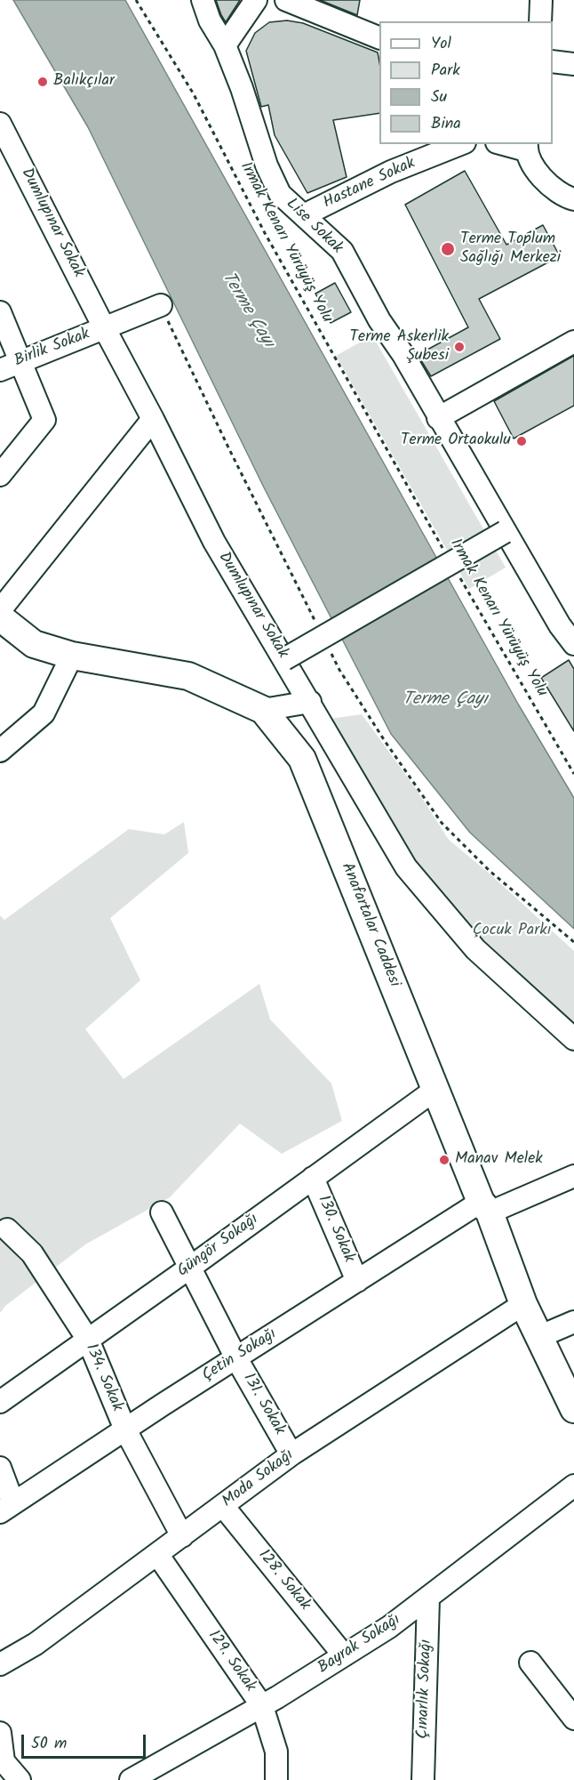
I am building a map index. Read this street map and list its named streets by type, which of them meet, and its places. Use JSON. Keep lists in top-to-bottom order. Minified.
{"streets":{"main road":["Anafartalar Caddesi"],"street":["Hastane Sokak","Dumlupınar Sokak","Lise Sokak","Birlik Sokak","130. Sokak","Güngör Sokağı","Çetin Sokağı","134. Sokak","131. Sokak","Moda Sokağı","128. Sokak","Bayrak Sokağı","129. Sokak","Çınarlık Sokağı"],"path":["Irmak Kenarı Yürüyüş Yolu"]},"crossings":[["Hastane Sokak","Lise Sokak"],["Dumlupınar Sokak","Birlik Sokak"],["Anafartalar Caddesi","Güngör Sokağı"],["Anafartalar Caddesi","Çetin Sokağı"],["Anafartalar Caddesi","Moda Sokağı"],["130. Sokak","Güngör Sokağı"],["130. Sokak","Çetin Sokağı"],["Güngör Sokağı","134. Sokak"],["Güngör Sokağı","131. Sokak"],["Çetin Sokağı","134. Sokak"],["Çetin Sokağı","131. Sokak"],["134. Sokak","Moda Sokağı"],["131. Sokak","Moda Sokağı"],["Moda Sokağı","128. Sokak"],["Moda Sokağı","129. Sokak"],["128. Sokak","Bayrak Sokağı"],["Bayrak Sokağı","129. Sokak"],["Bayrak Sokağı","Çınarlık Sokağı"]],"water":["Terme Çayı"],"parks":["Çocuk Parkı"],"places":["Balıkçılar","Terme Toplum Sağlığı Merkezi","Terme Askerlik Şubesi","Terme Ortaokulu","Manav Melek"],"legend":["Yol","Park","Su","Bina"],"scale_bar":"50 m"}
